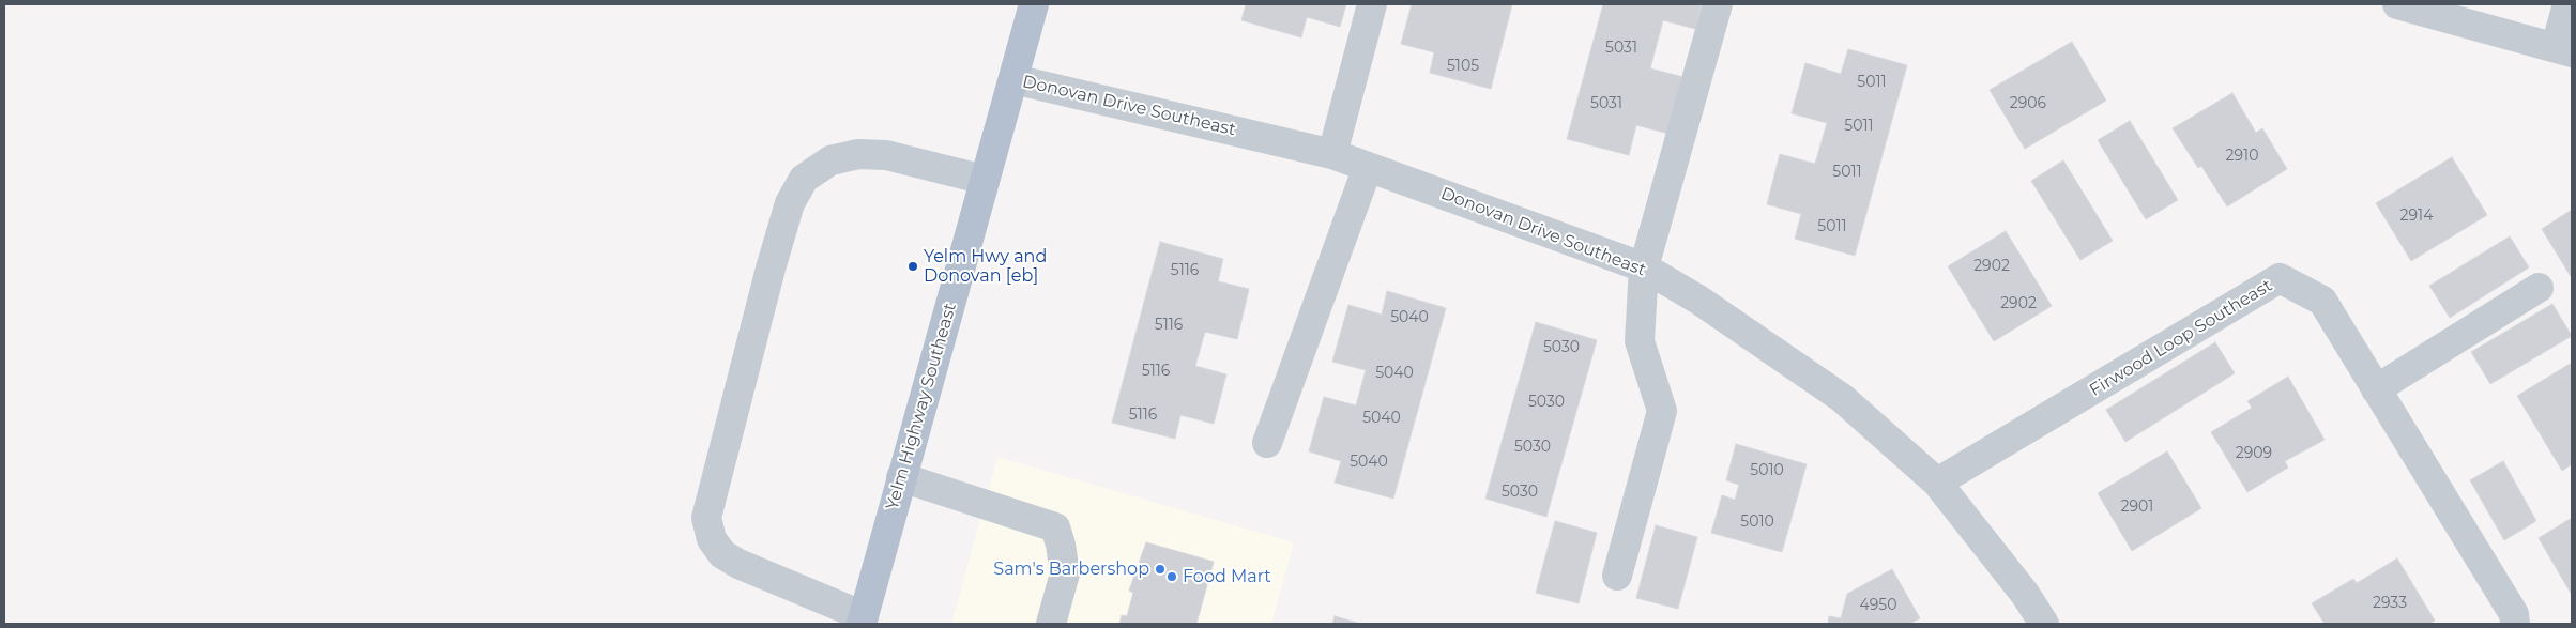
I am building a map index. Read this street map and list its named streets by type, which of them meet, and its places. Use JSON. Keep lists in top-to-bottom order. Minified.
{"streets":{"main road":["Yelm Highway Southeast"],"street":["Donovan Drive Southeast","Firwood Loop Southeast"]},"crossings":[["Donovan Drive Southeast","Firwood Loop Southeast"],["Donovan Drive Southeast","Yelm Highway Southeast"]],"places":["Yelm Hwy and Donovan [eb]","Sam's Barbershop","Food Mart"],"house_numbers":["5031","5105","5011","5031","2906","5011","2910","5011","2914","5011","2902","5116","2902","5040","5116","5030","5116","5040","5030","5116","5040","5030","2909","5040","5010","5030","2901","5010","2933","4950"]}
